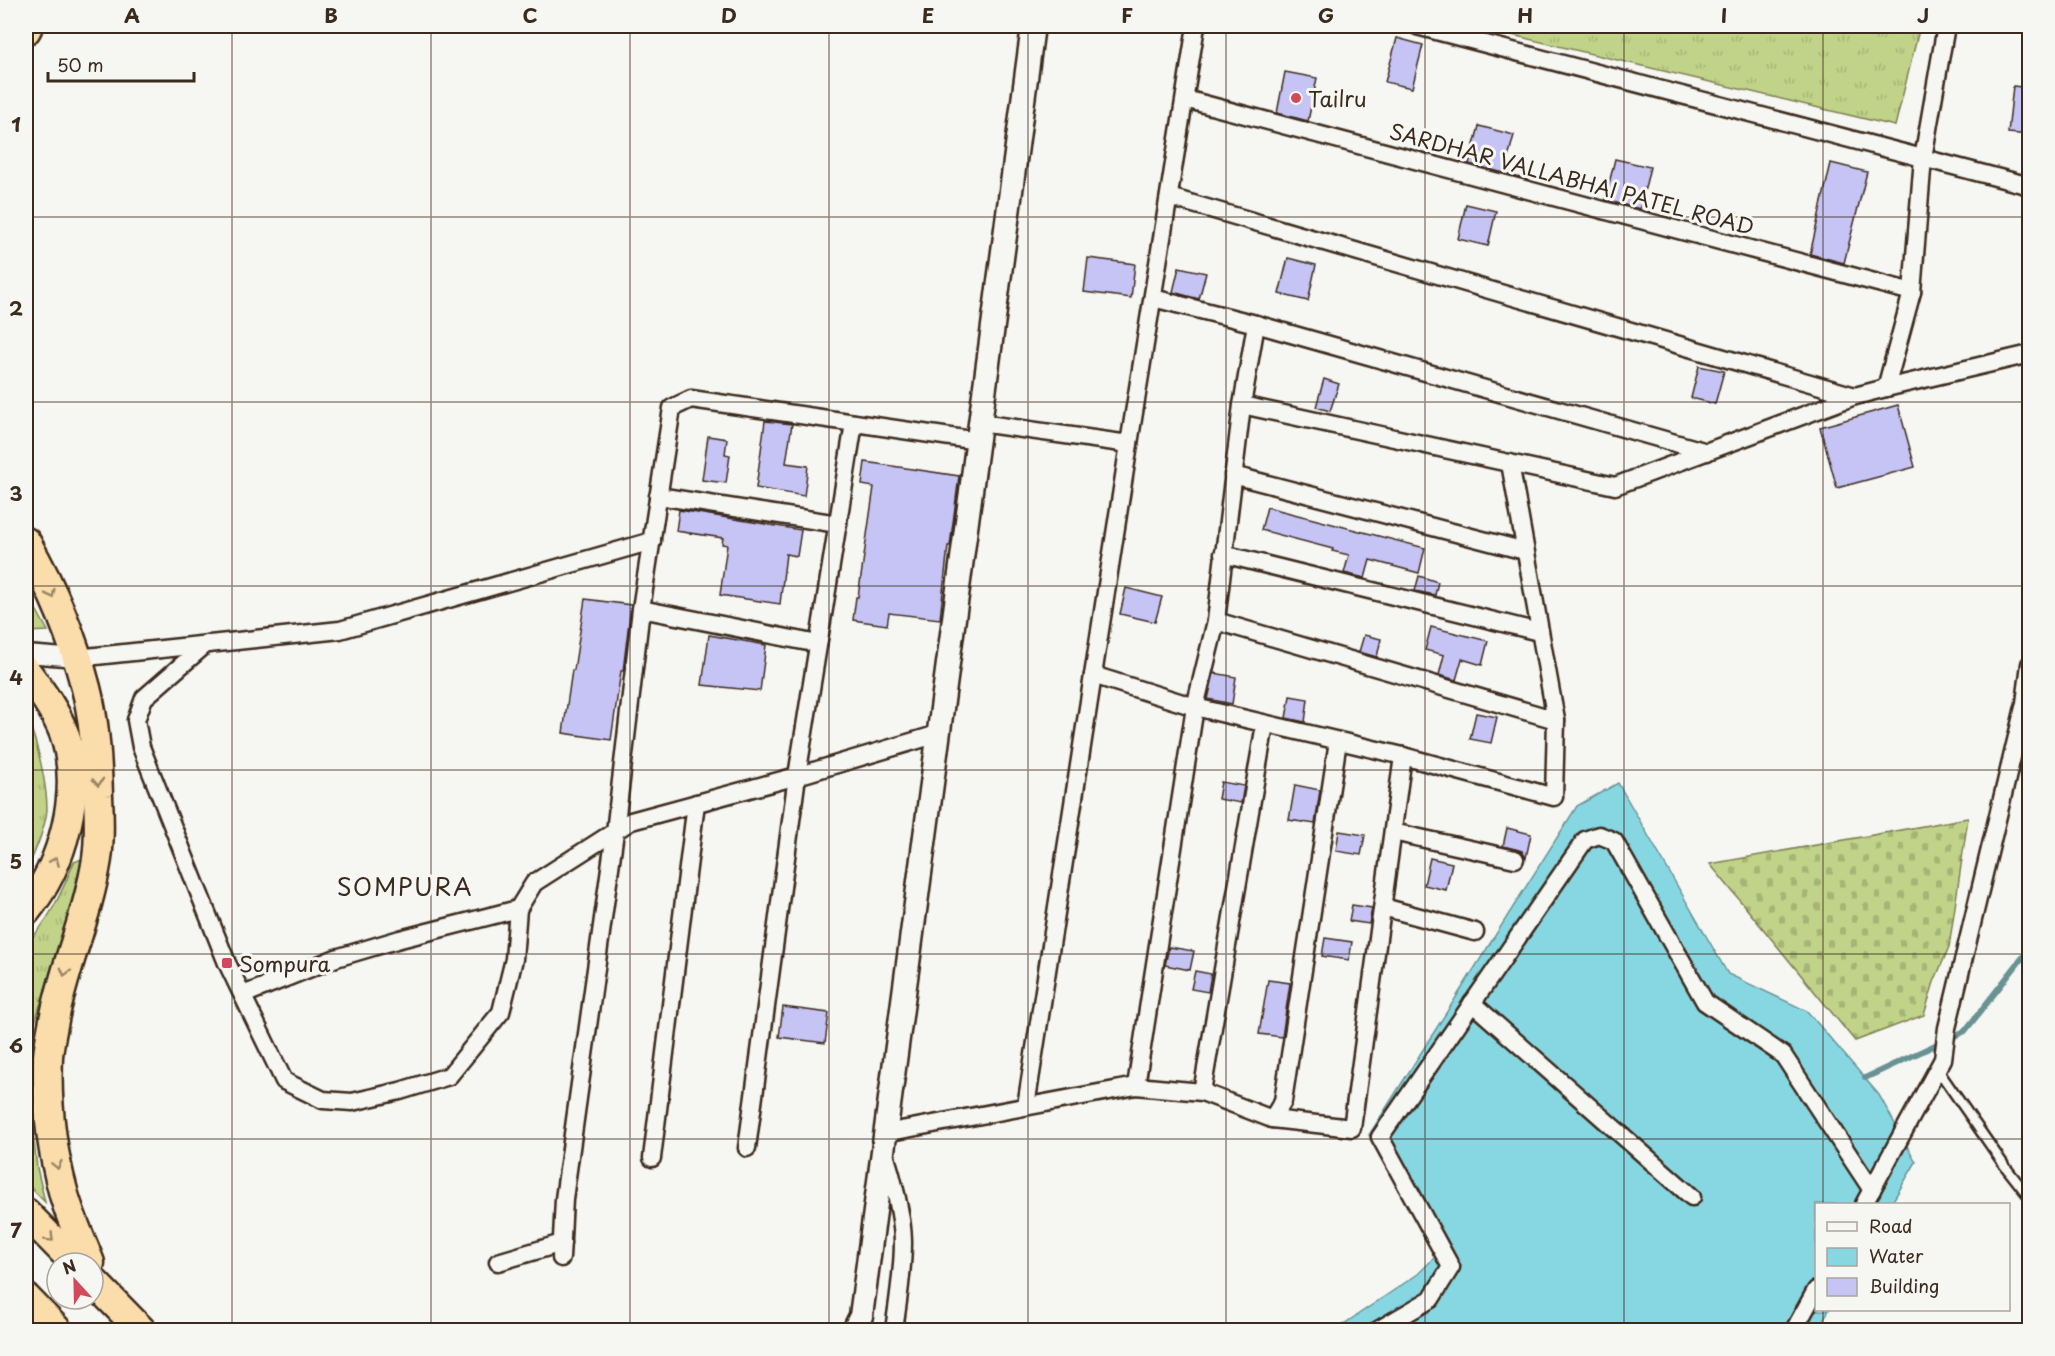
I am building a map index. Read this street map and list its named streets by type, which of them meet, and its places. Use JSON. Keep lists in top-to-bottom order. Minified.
{"streets":{"street":["SARDHAR VALLABHAI PATEL ROAD"]},"districts":["SOMPURA"],"places":{"other":["Tailru"],"transit":["Sompura"]},"legend":["Road","Water","Building"],"scale_bar":"50 m","north":"top","grid":{"columns":["A","B","C","D","E","F","G","H","I","J"],"rows":["1","2","3","4","5","6","7"]}}
